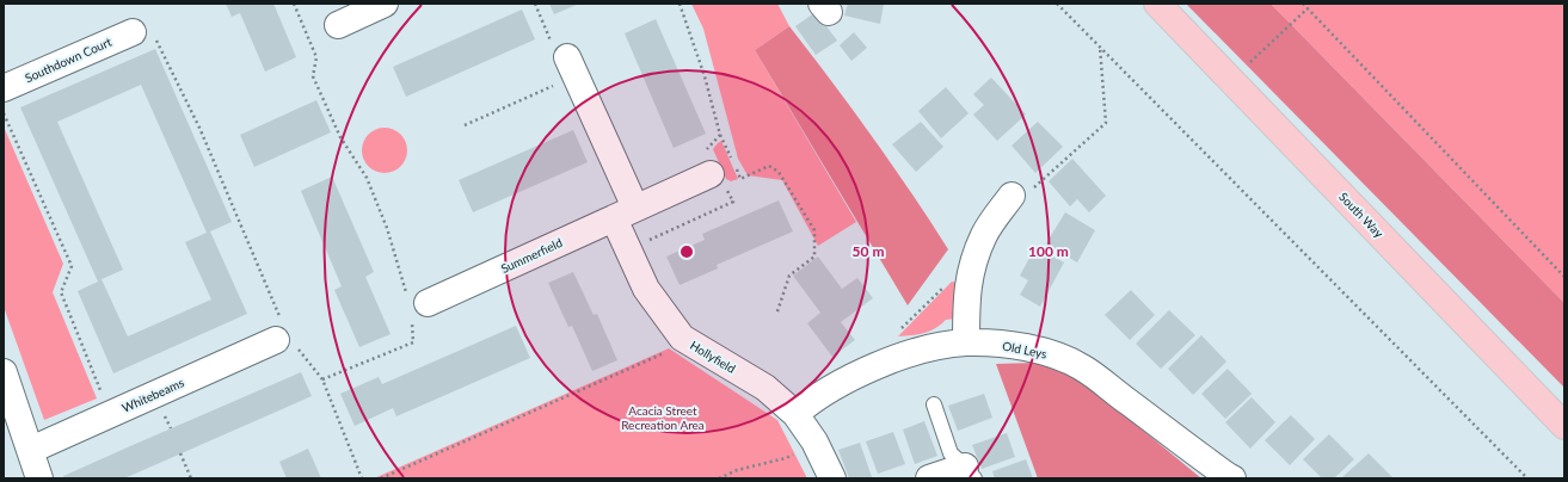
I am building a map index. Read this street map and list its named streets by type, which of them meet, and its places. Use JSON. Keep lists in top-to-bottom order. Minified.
{"streets":{"main road":["South Way"],"street":["Southdown Court","Summerfield","Old Leys","Hollyfield","Whitebeams"]},"crossings":[["Summerfield","Hollyfield"],["Old Leys","Hollyfield"]],"parks":["Acacia Street Recreation Area"],"rings":["50 m","100 m"]}
